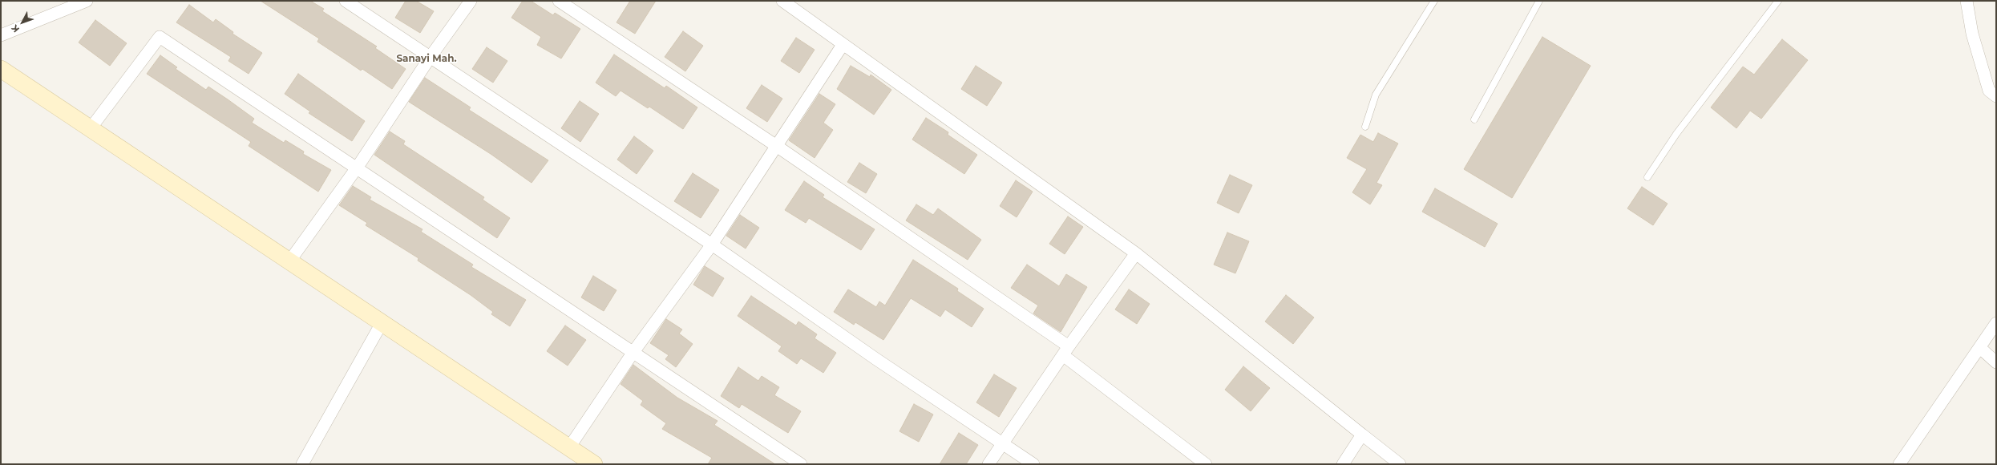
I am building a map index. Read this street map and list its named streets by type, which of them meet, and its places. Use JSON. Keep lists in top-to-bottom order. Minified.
{"districts":["Sanayi Mah."],"north":"bottom left"}
